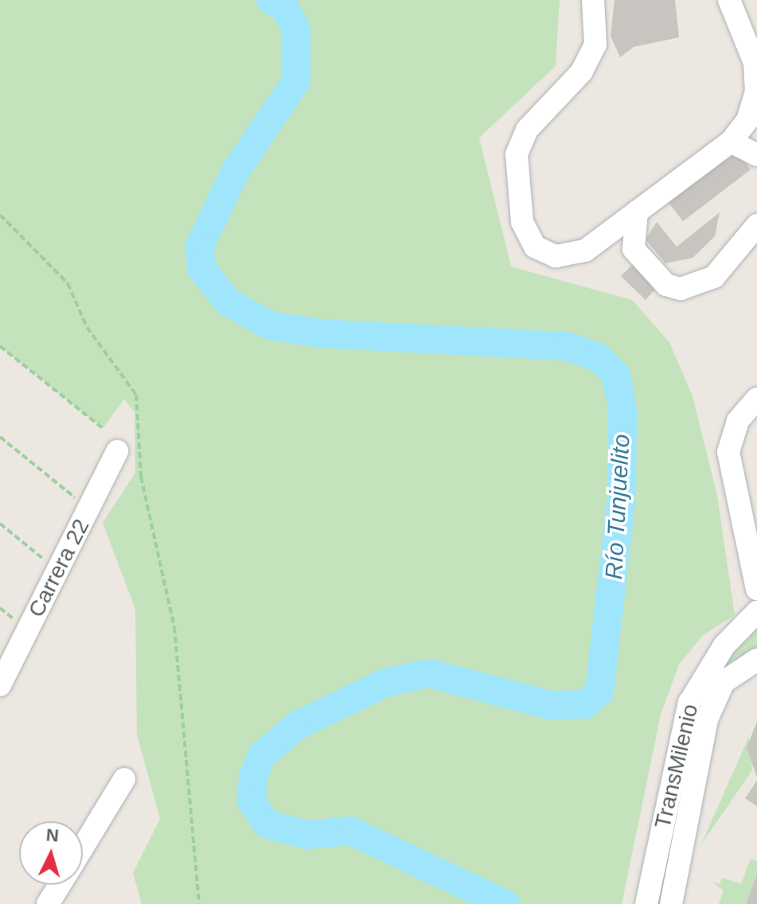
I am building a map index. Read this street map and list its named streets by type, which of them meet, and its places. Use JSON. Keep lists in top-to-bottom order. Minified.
{"streets":{"street":["Carrera 22","TransMilenio"]},"water":["Río Tunjuelito"],"north":"top"}
